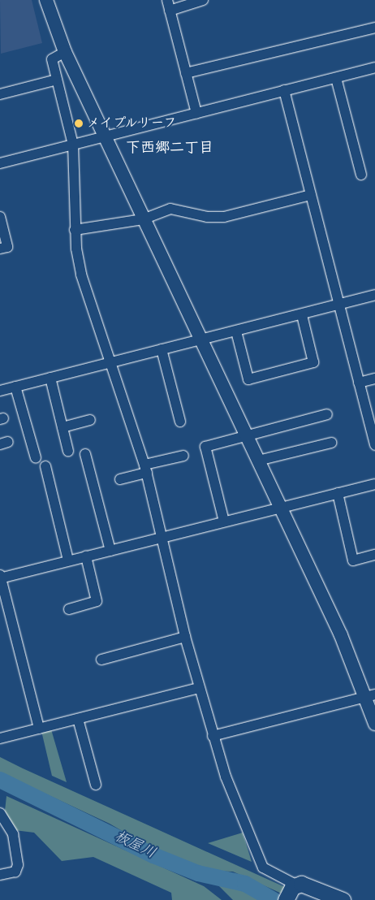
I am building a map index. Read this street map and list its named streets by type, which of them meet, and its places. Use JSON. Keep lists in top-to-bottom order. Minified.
{"districts":["下西郷二丁目"],"water":["板屋川"],"places":["メイプルリーフ"]}
